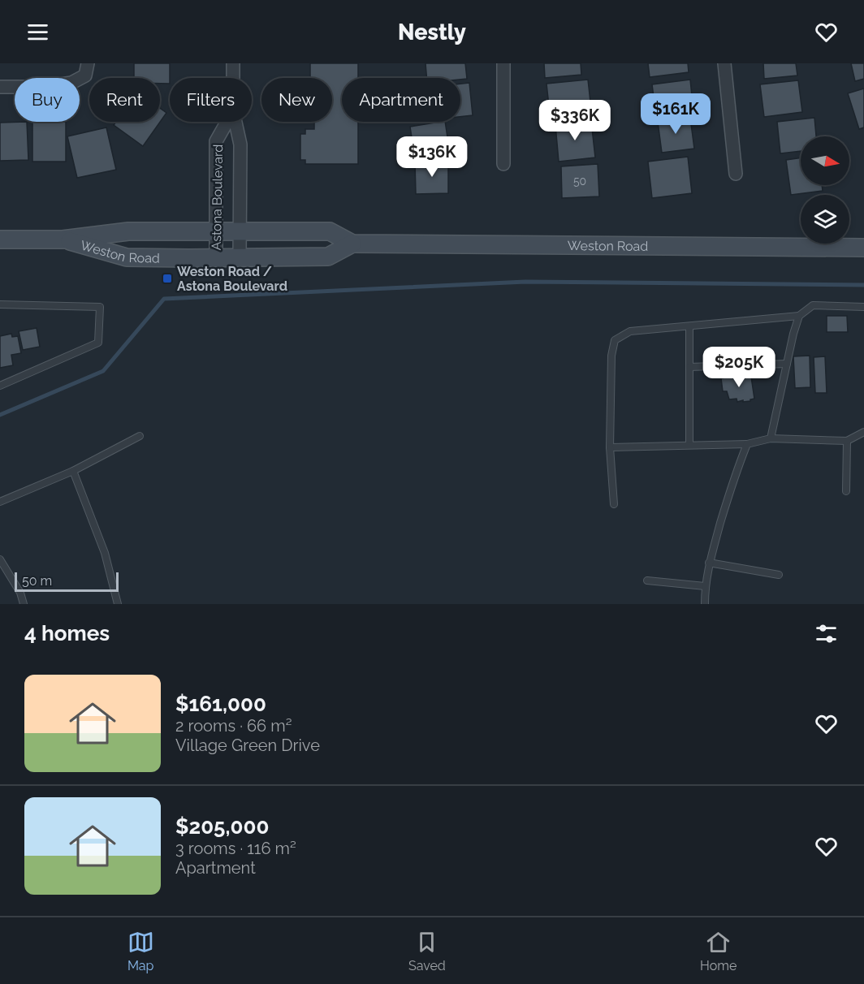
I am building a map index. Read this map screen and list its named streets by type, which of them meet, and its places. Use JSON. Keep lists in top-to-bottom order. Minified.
{"streets":{"main road":["Weston Road"],"street":["Astona Boulevard"]},"crossings":[["Astona Boulevard","Weston Road"]],"places":{"transit":["Weston Road / Astona Boulevard"]},"house_numbers":["50"],"scale_bar":"50 m","north":"right","page":{"header":"Nestly","chip":["Buy","Rent","Filters","New","Apartment"],"price":["$161K","$336K","$136K","$205K"],"scale":"50 m","heading":"4 homes","list":[{"name":"$161,000","note":"2 rooms · 66 m² · Village Green Drive"},{"name":"$205,000","note":"3 rooms · 116 m² · Apartment"}],"tabs":["Map","Saved","Home"]}}
